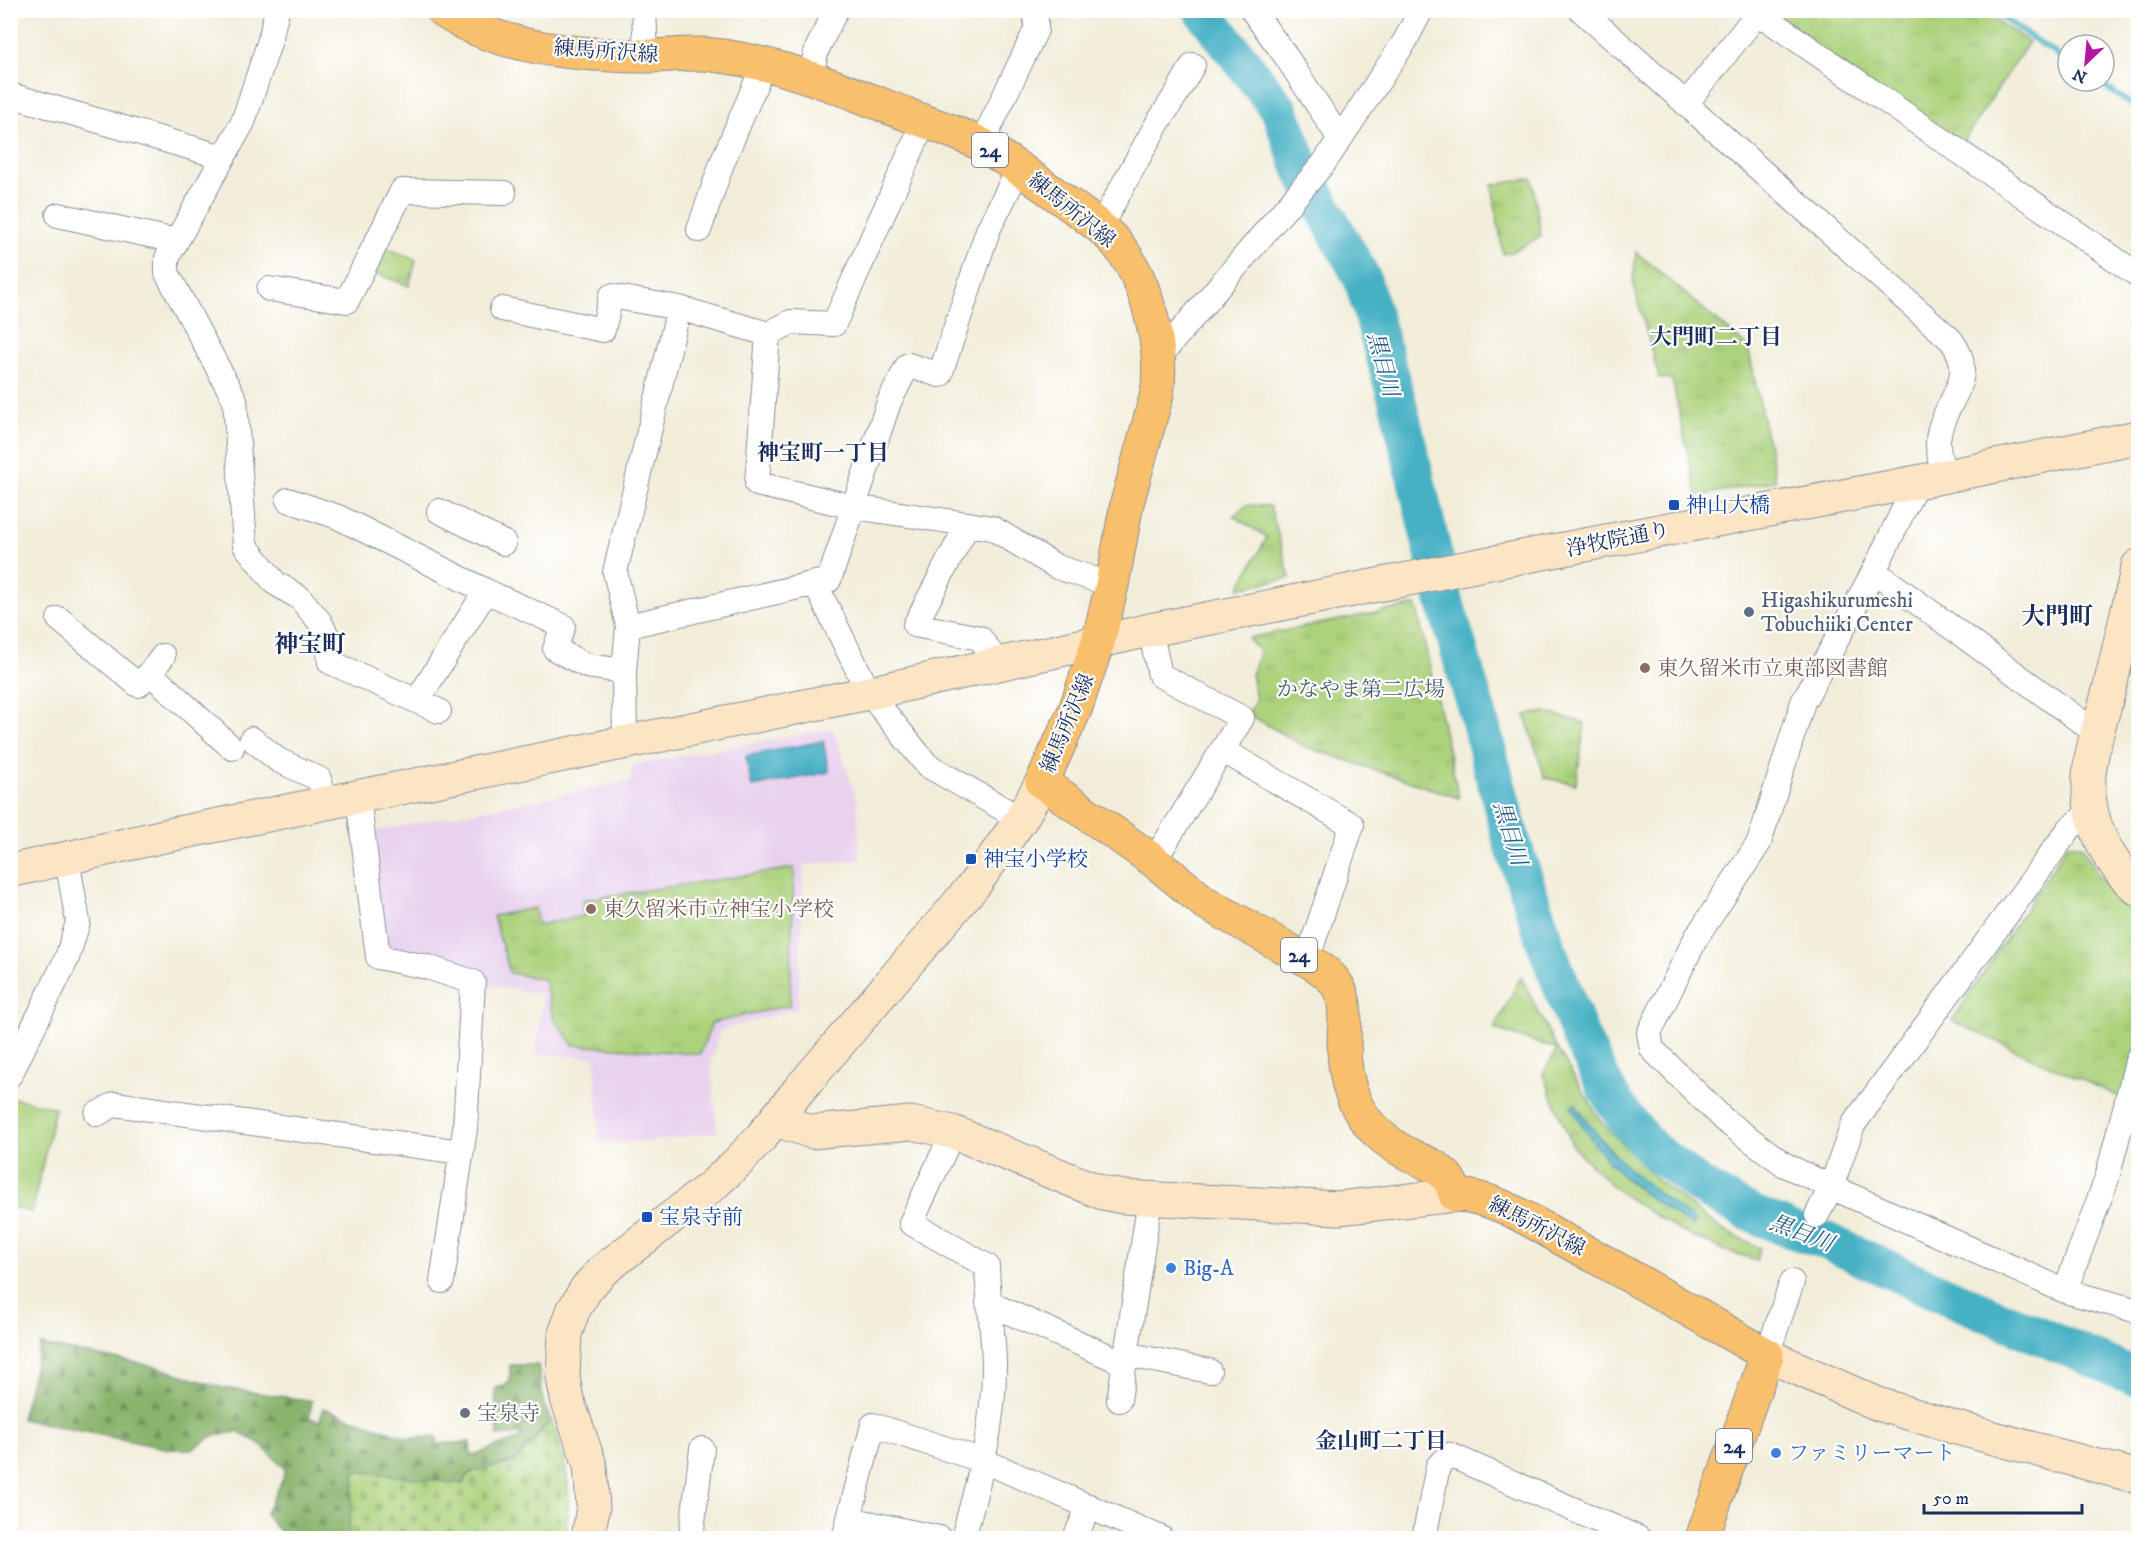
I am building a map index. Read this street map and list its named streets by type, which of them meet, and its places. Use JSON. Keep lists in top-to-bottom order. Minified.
{"streets":{"main road":["練馬所沢線","24"],"street":["浄牧院通り"]},"crossings":[["練馬所沢線","24"],["練馬所沢線","浄牧院通り"]],"districts":["大門町二丁目","神宝町一丁目","大門町","神宝町","金山町二丁目"],"water":["黒目川"],"parks":["かなやま第二広場"],"places":{"transit":["神山大橋","神宝小学校","宝泉寺前"],"other":["Higashikurumeshi Tobuchiiki Center","東久留米市立東部図書館","東久留米市立神宝小学校","Big-A","宝泉寺","ファミリーマート"]},"scale_bar":"50 m","north":"bottom left"}
